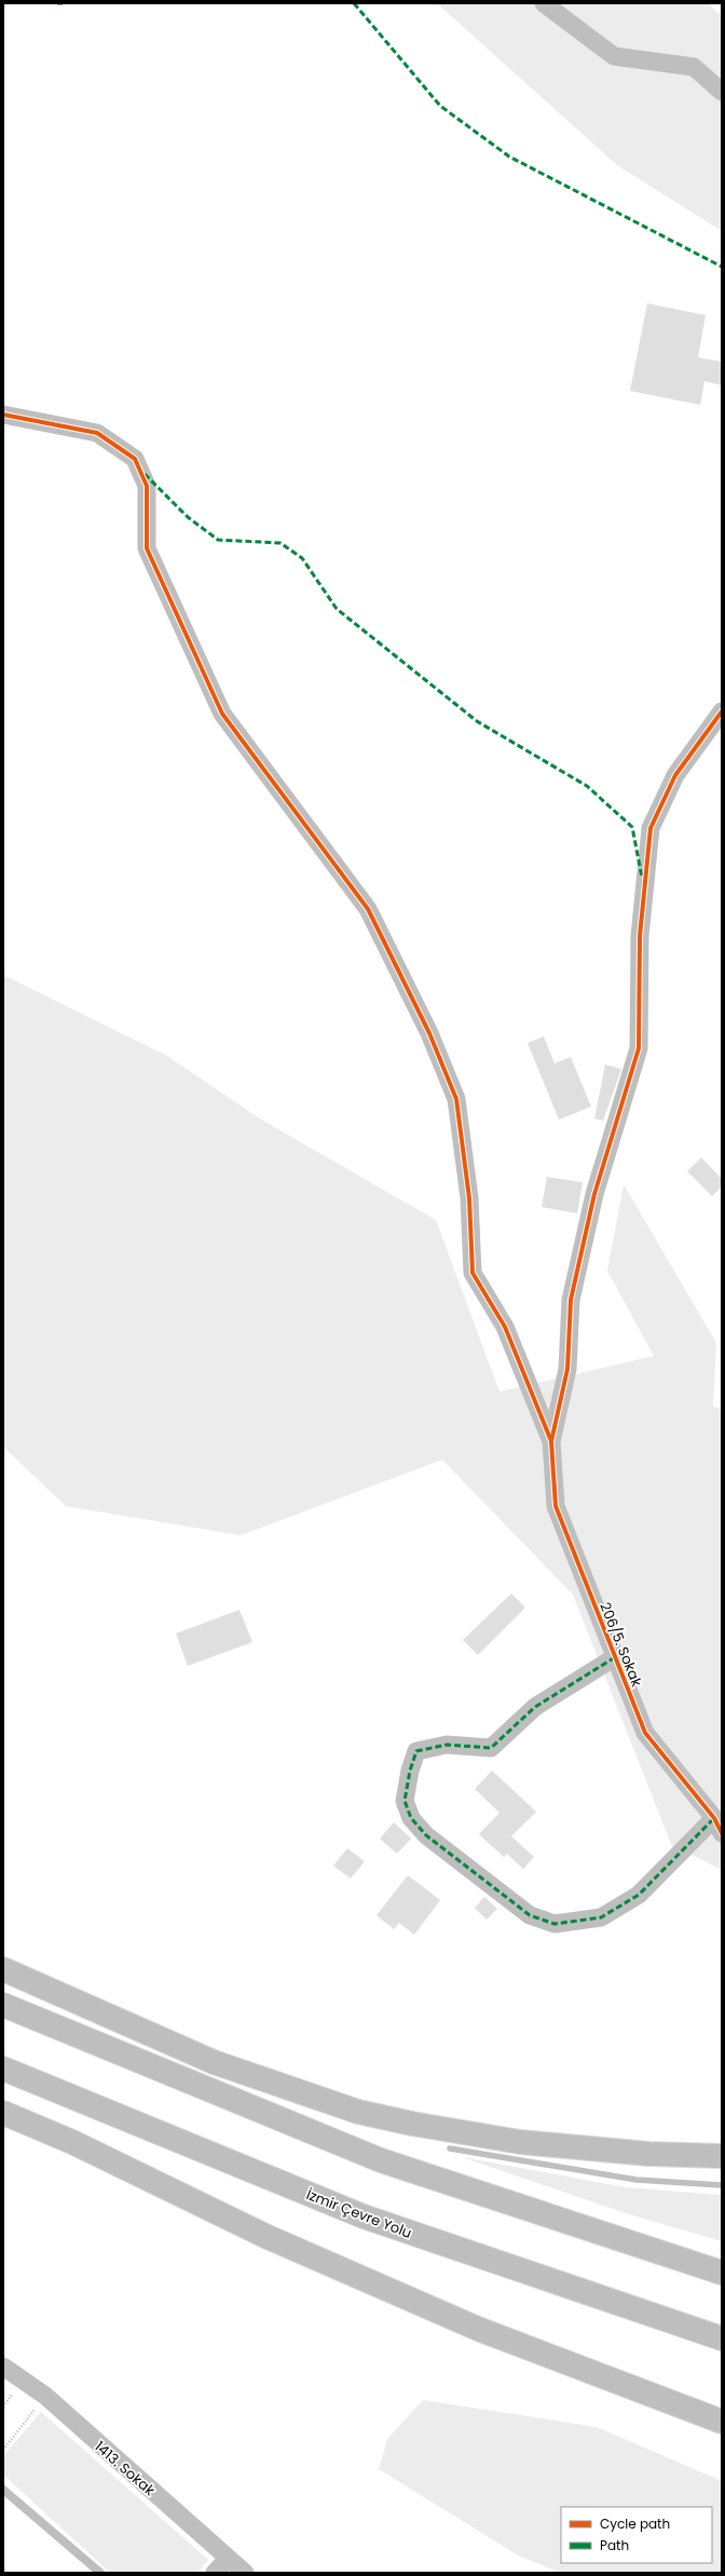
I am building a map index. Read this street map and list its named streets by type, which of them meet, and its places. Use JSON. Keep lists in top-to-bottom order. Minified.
{"streets":{"highway":["İzmir Çevre Yolu"],"street":["206/5. Sokak","1413. Sokak"]},"legend":["Cycle path","Path"]}
